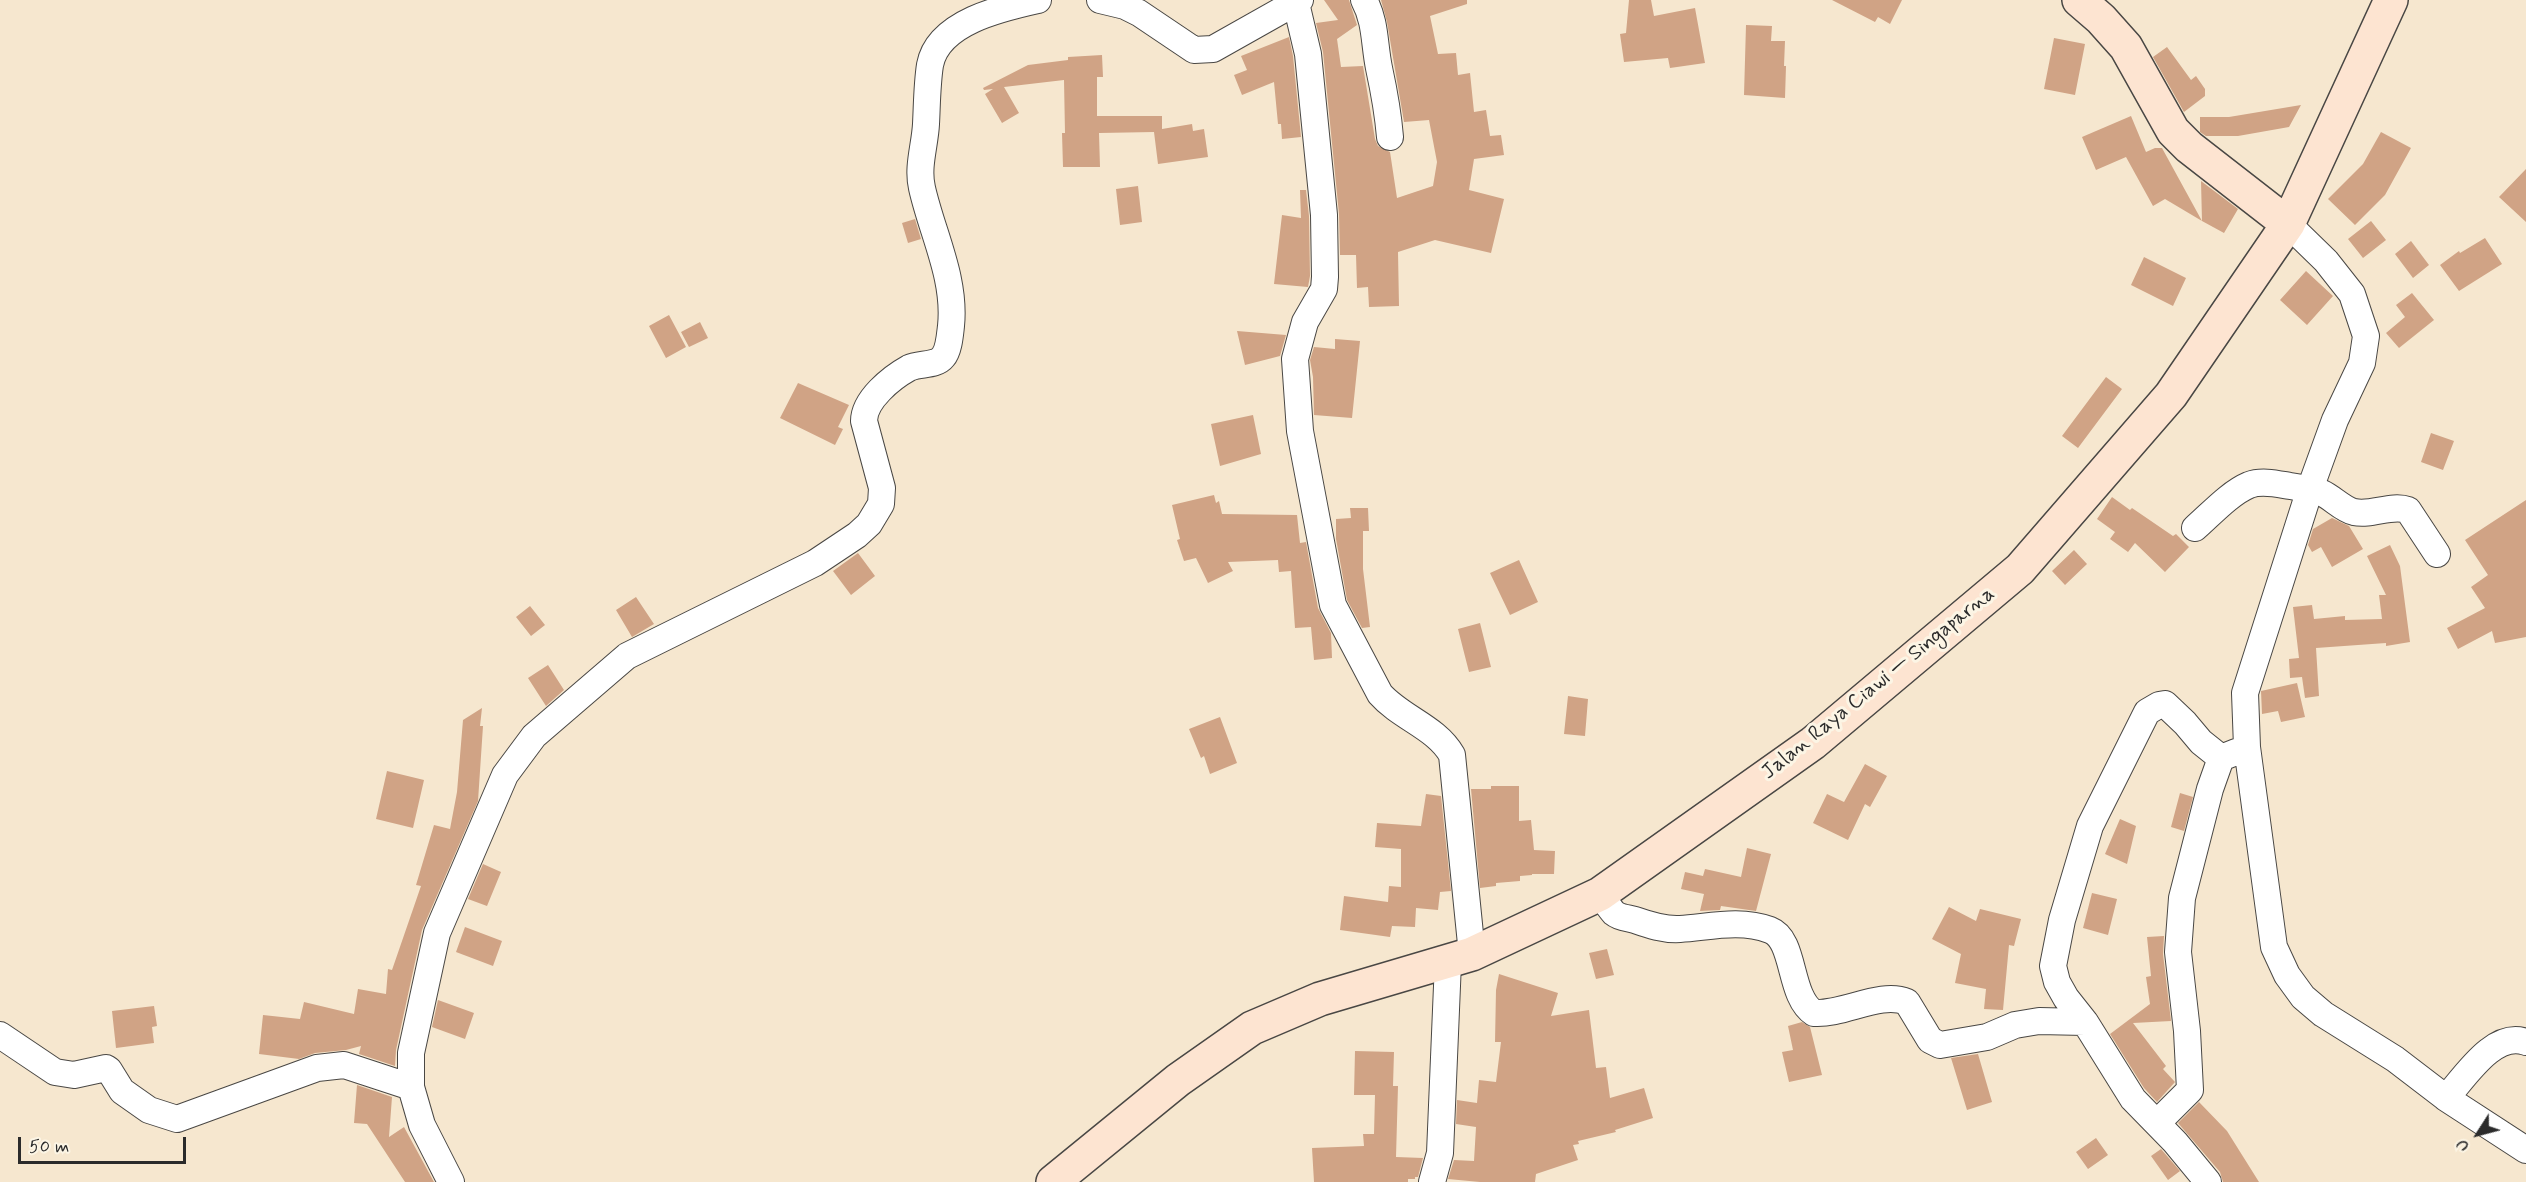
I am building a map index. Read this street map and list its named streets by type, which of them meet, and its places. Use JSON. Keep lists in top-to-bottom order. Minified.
{"streets":{"main road":["Jalan Raya Ciawi — Singaparna"]},"scale_bar":"50 m","north":"bottom left"}
